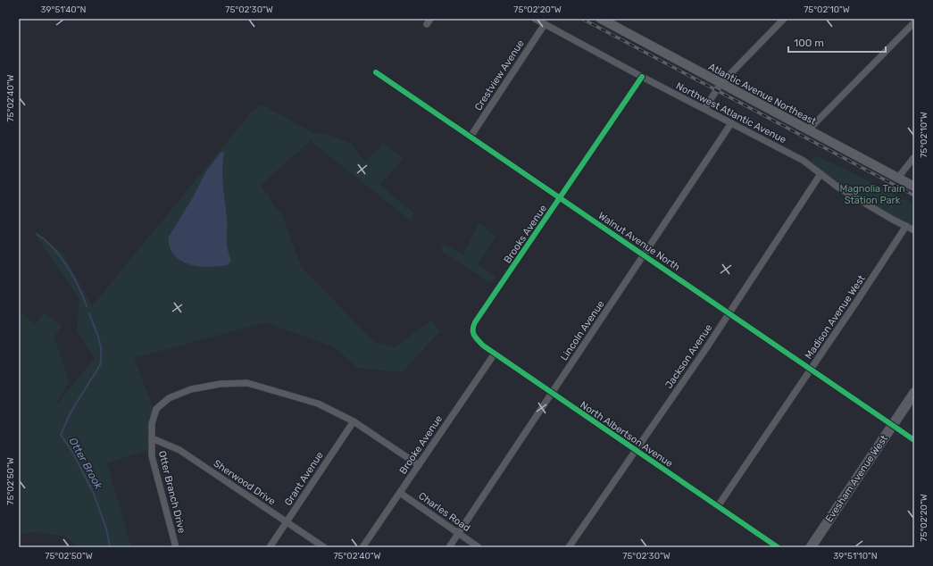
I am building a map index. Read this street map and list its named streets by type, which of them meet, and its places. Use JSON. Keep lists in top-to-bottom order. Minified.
{"streets":{"main road":["Evesham Avenue West"],"street":["Crestview Avenue","Atlantic Avenue Northeast","Northwest Atlantic Avenue","Brooks Avenue","Walnut Avenue North","Madison Avenue West","Lincoln Avenue","Jackson Avenue","North Albertson Avenue","Brooke Avenue","Grant Avenue","Sherwood Drive","Otter Branch Drive","Charles Road"]},"crossings":[["Crestview Avenue","Northwest Atlantic Avenue"],["Crestview Avenue","Walnut Avenue North"],["Northwest Atlantic Avenue","Brooks Avenue"],["Northwest Atlantic Avenue","Madison Avenue West"],["Northwest Atlantic Avenue","Lincoln Avenue"],["Northwest Atlantic Avenue","Jackson Avenue"],["Brooks Avenue","Walnut Avenue North"],["Brooks Avenue","North Albertson Avenue"],["Walnut Avenue North","Madison Avenue West"],["Walnut Avenue North","Lincoln Avenue"],["Walnut Avenue North","Jackson Avenue"],["Walnut Avenue North","Evesham Avenue West"],["Madison Avenue West","North Albertson Avenue"],["Lincoln Avenue","North Albertson Avenue"],["Lincoln Avenue","Charles Road"],["Jackson Avenue","North Albertson Avenue"],["North Albertson Avenue","Brooke Avenue"],["Brooke Avenue","Otter Branch Drive"],["Brooke Avenue","Charles Road"],["Grant Avenue","Sherwood Drive"],["Grant Avenue","Otter Branch Drive"],["Sherwood Drive","Otter Branch Drive"]],"water":["Otter Brook"],"parks":["Magnolia Train Station Park"],"scale_bar":"100 m","coordinates":["39°51'40\"N","75°02'30\"W","75°02'20\"W","75°02'10\"W","75°02'40\"W","75°02'50\"W","39°51'10\"N"]}
